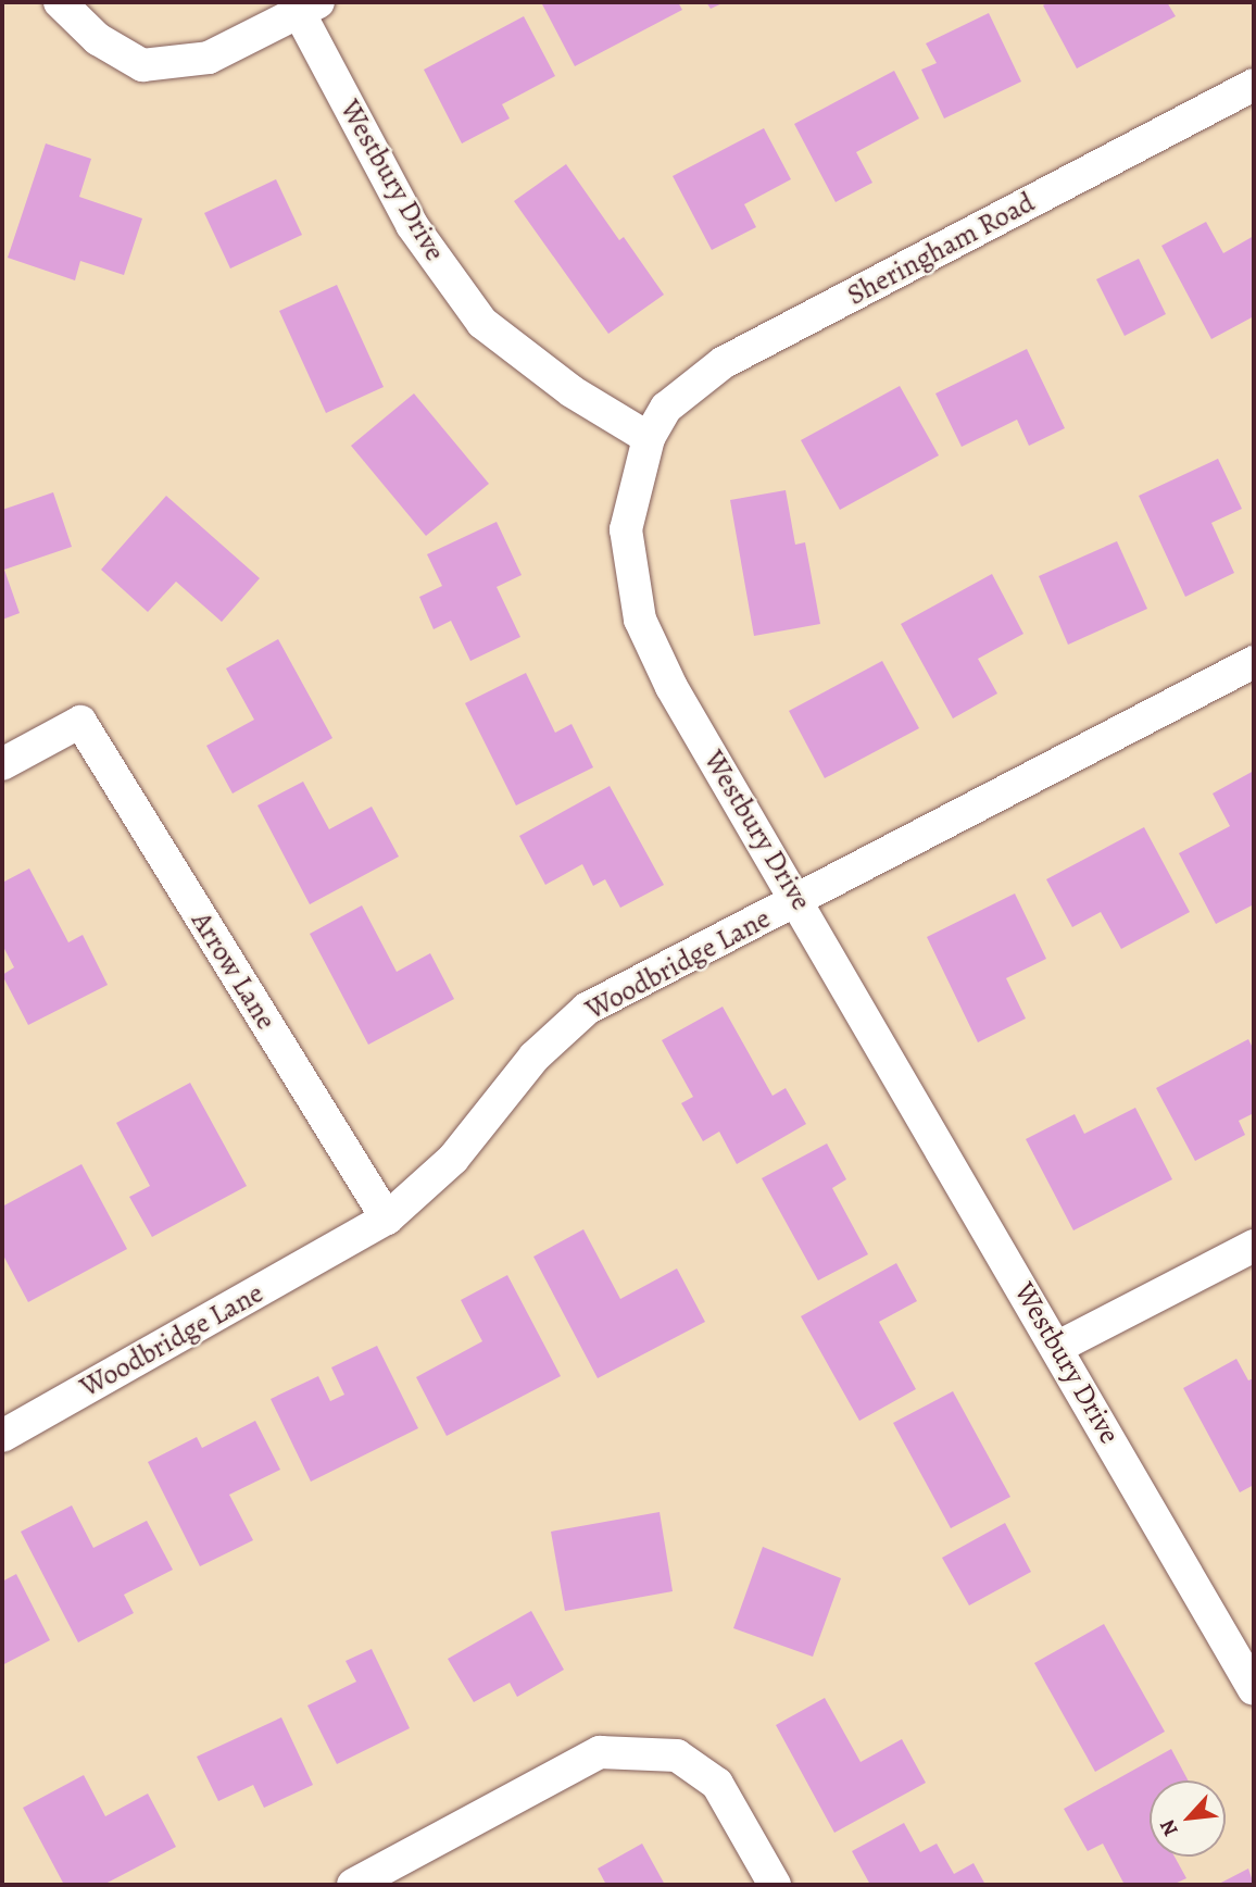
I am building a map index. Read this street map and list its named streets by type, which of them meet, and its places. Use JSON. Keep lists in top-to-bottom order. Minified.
{"streets":{"street":["Westbury Drive","Sheringham Road","Woodbridge Lane","Arrow Lane"]},"crossings":[["Westbury Drive","Sheringham Road"],["Westbury Drive","Woodbridge Lane"],["Woodbridge Lane","Arrow Lane"]],"north":"bottom left"}
